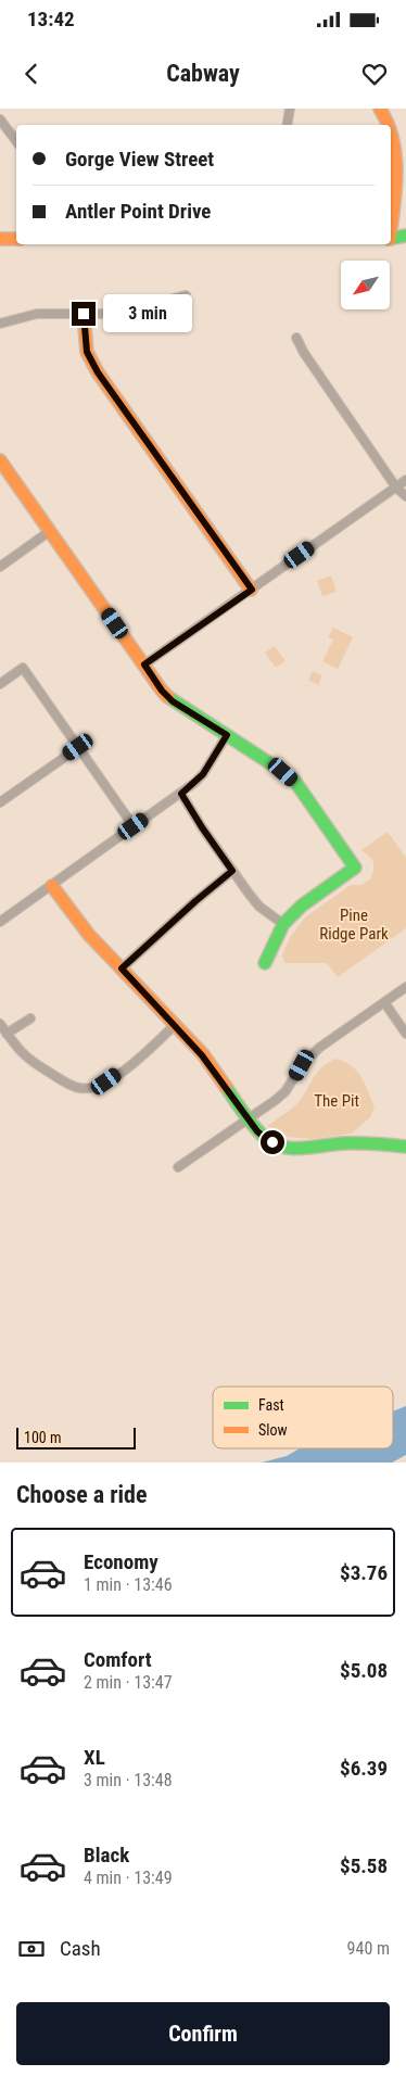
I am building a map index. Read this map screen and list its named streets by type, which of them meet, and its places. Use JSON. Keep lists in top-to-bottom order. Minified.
{"parks":["Pine Ridge Park","The Pit"],"legend":["Fast","Slow"],"scale_bar":"100 m","north":"bottom left","page":{"status":"13:42","header":"Cabway","banner":["Gorge View Street","Antler Point Drive"],"bubble":"3 min","scale":"100 m","heading":"Choose a ride","list":[{"name":"Economy","note":"1 min · 13:46","value":"$3.76"},{"name":"Comfort","note":"2 min · 13:47","value":"$5.08"},{"name":"XL","note":"3 min · 13:48","value":"$6.39"},{"name":"Black","note":"4 min · 13:49","value":"$5.58"}],"pay":["Cash","940 m"],"buttons":"Confirm"}}
